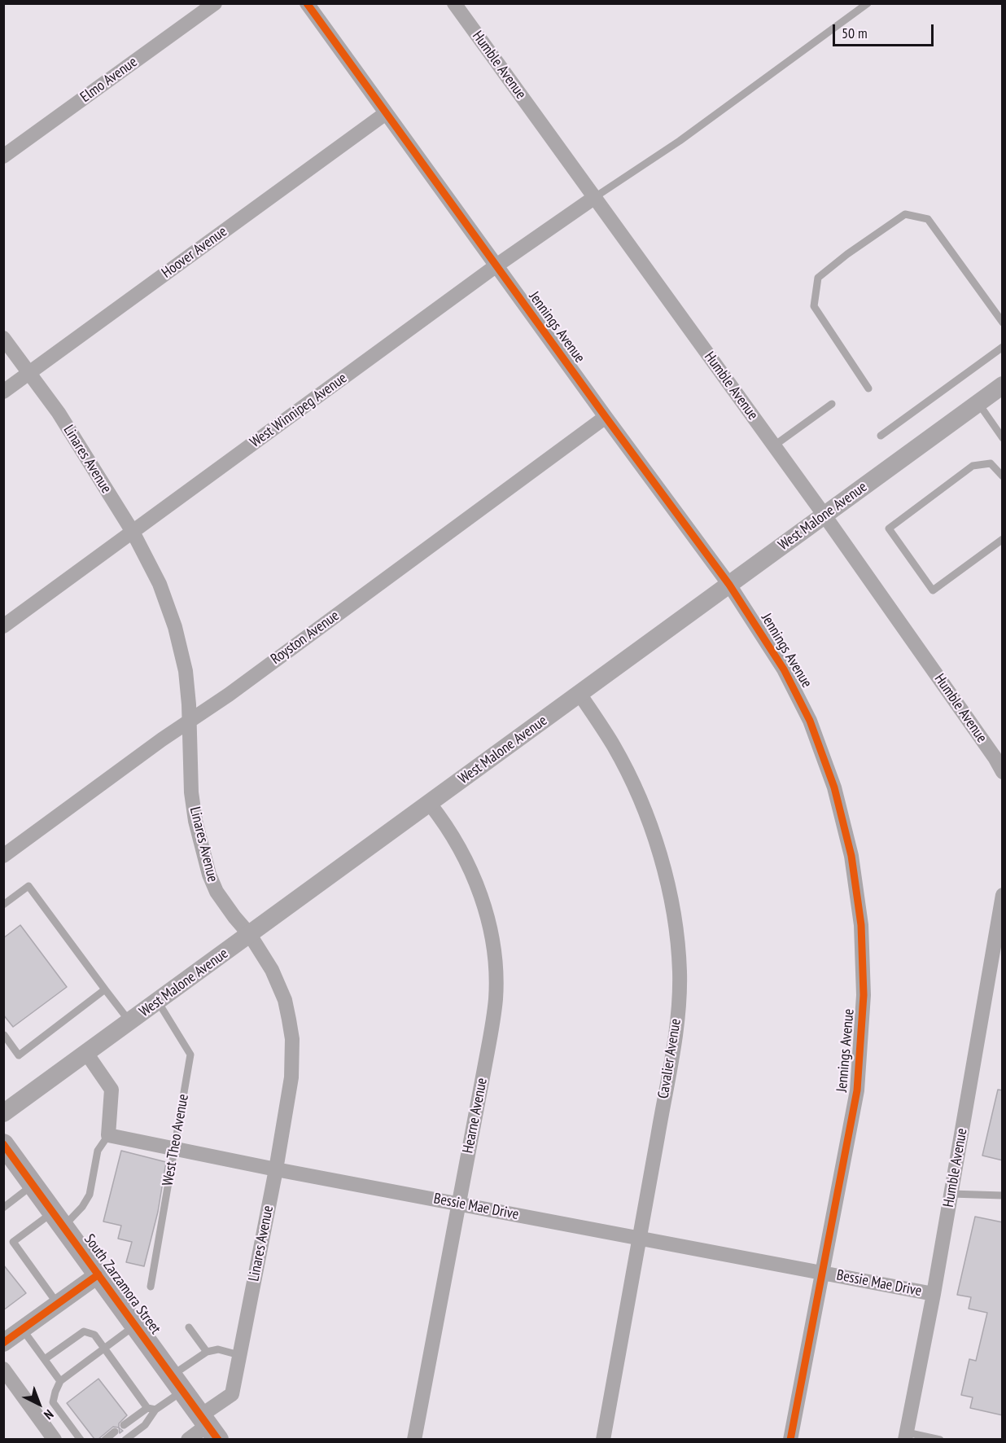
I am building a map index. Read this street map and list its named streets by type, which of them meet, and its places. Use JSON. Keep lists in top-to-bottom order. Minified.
{"streets":{"main road":["South Zarzamora Street"],"street":["Humble Avenue","Elmo Avenue","Hoover Avenue","Jennings Avenue","West Winnipeg Avenue","Linares Avenue","West Malone Avenue","Royston Avenue","Cavalier Avenue","Hearne Avenue","Bessie Mae Drive"],"lane":["West Theo Avenue"]},"crossings":[["Humble Avenue","West Winnipeg Avenue"],["Humble Avenue","West Malone Avenue"],["Humble Avenue","Bessie Mae Drive"],["Hoover Avenue","Jennings Avenue"],["Hoover Avenue","Linares Avenue"],["Jennings Avenue","West Winnipeg Avenue"],["Jennings Avenue","West Malone Avenue"],["Jennings Avenue","Royston Avenue"],["Jennings Avenue","Bessie Mae Drive"],["West Winnipeg Avenue","Linares Avenue"],["Linares Avenue","West Malone Avenue"],["Linares Avenue","Royston Avenue"],["Linares Avenue","Bessie Mae Drive"],["Linares Avenue","South Zarzamora Street"],["West Malone Avenue","Cavalier Avenue"],["West Malone Avenue","Hearne Avenue"],["West Malone Avenue","West Theo Avenue"],["Cavalier Avenue","Bessie Mae Drive"],["Hearne Avenue","Bessie Mae Drive"],["West Theo Avenue","Bessie Mae Drive"]],"scale_bar":"50 m","north":"bottom right"}
